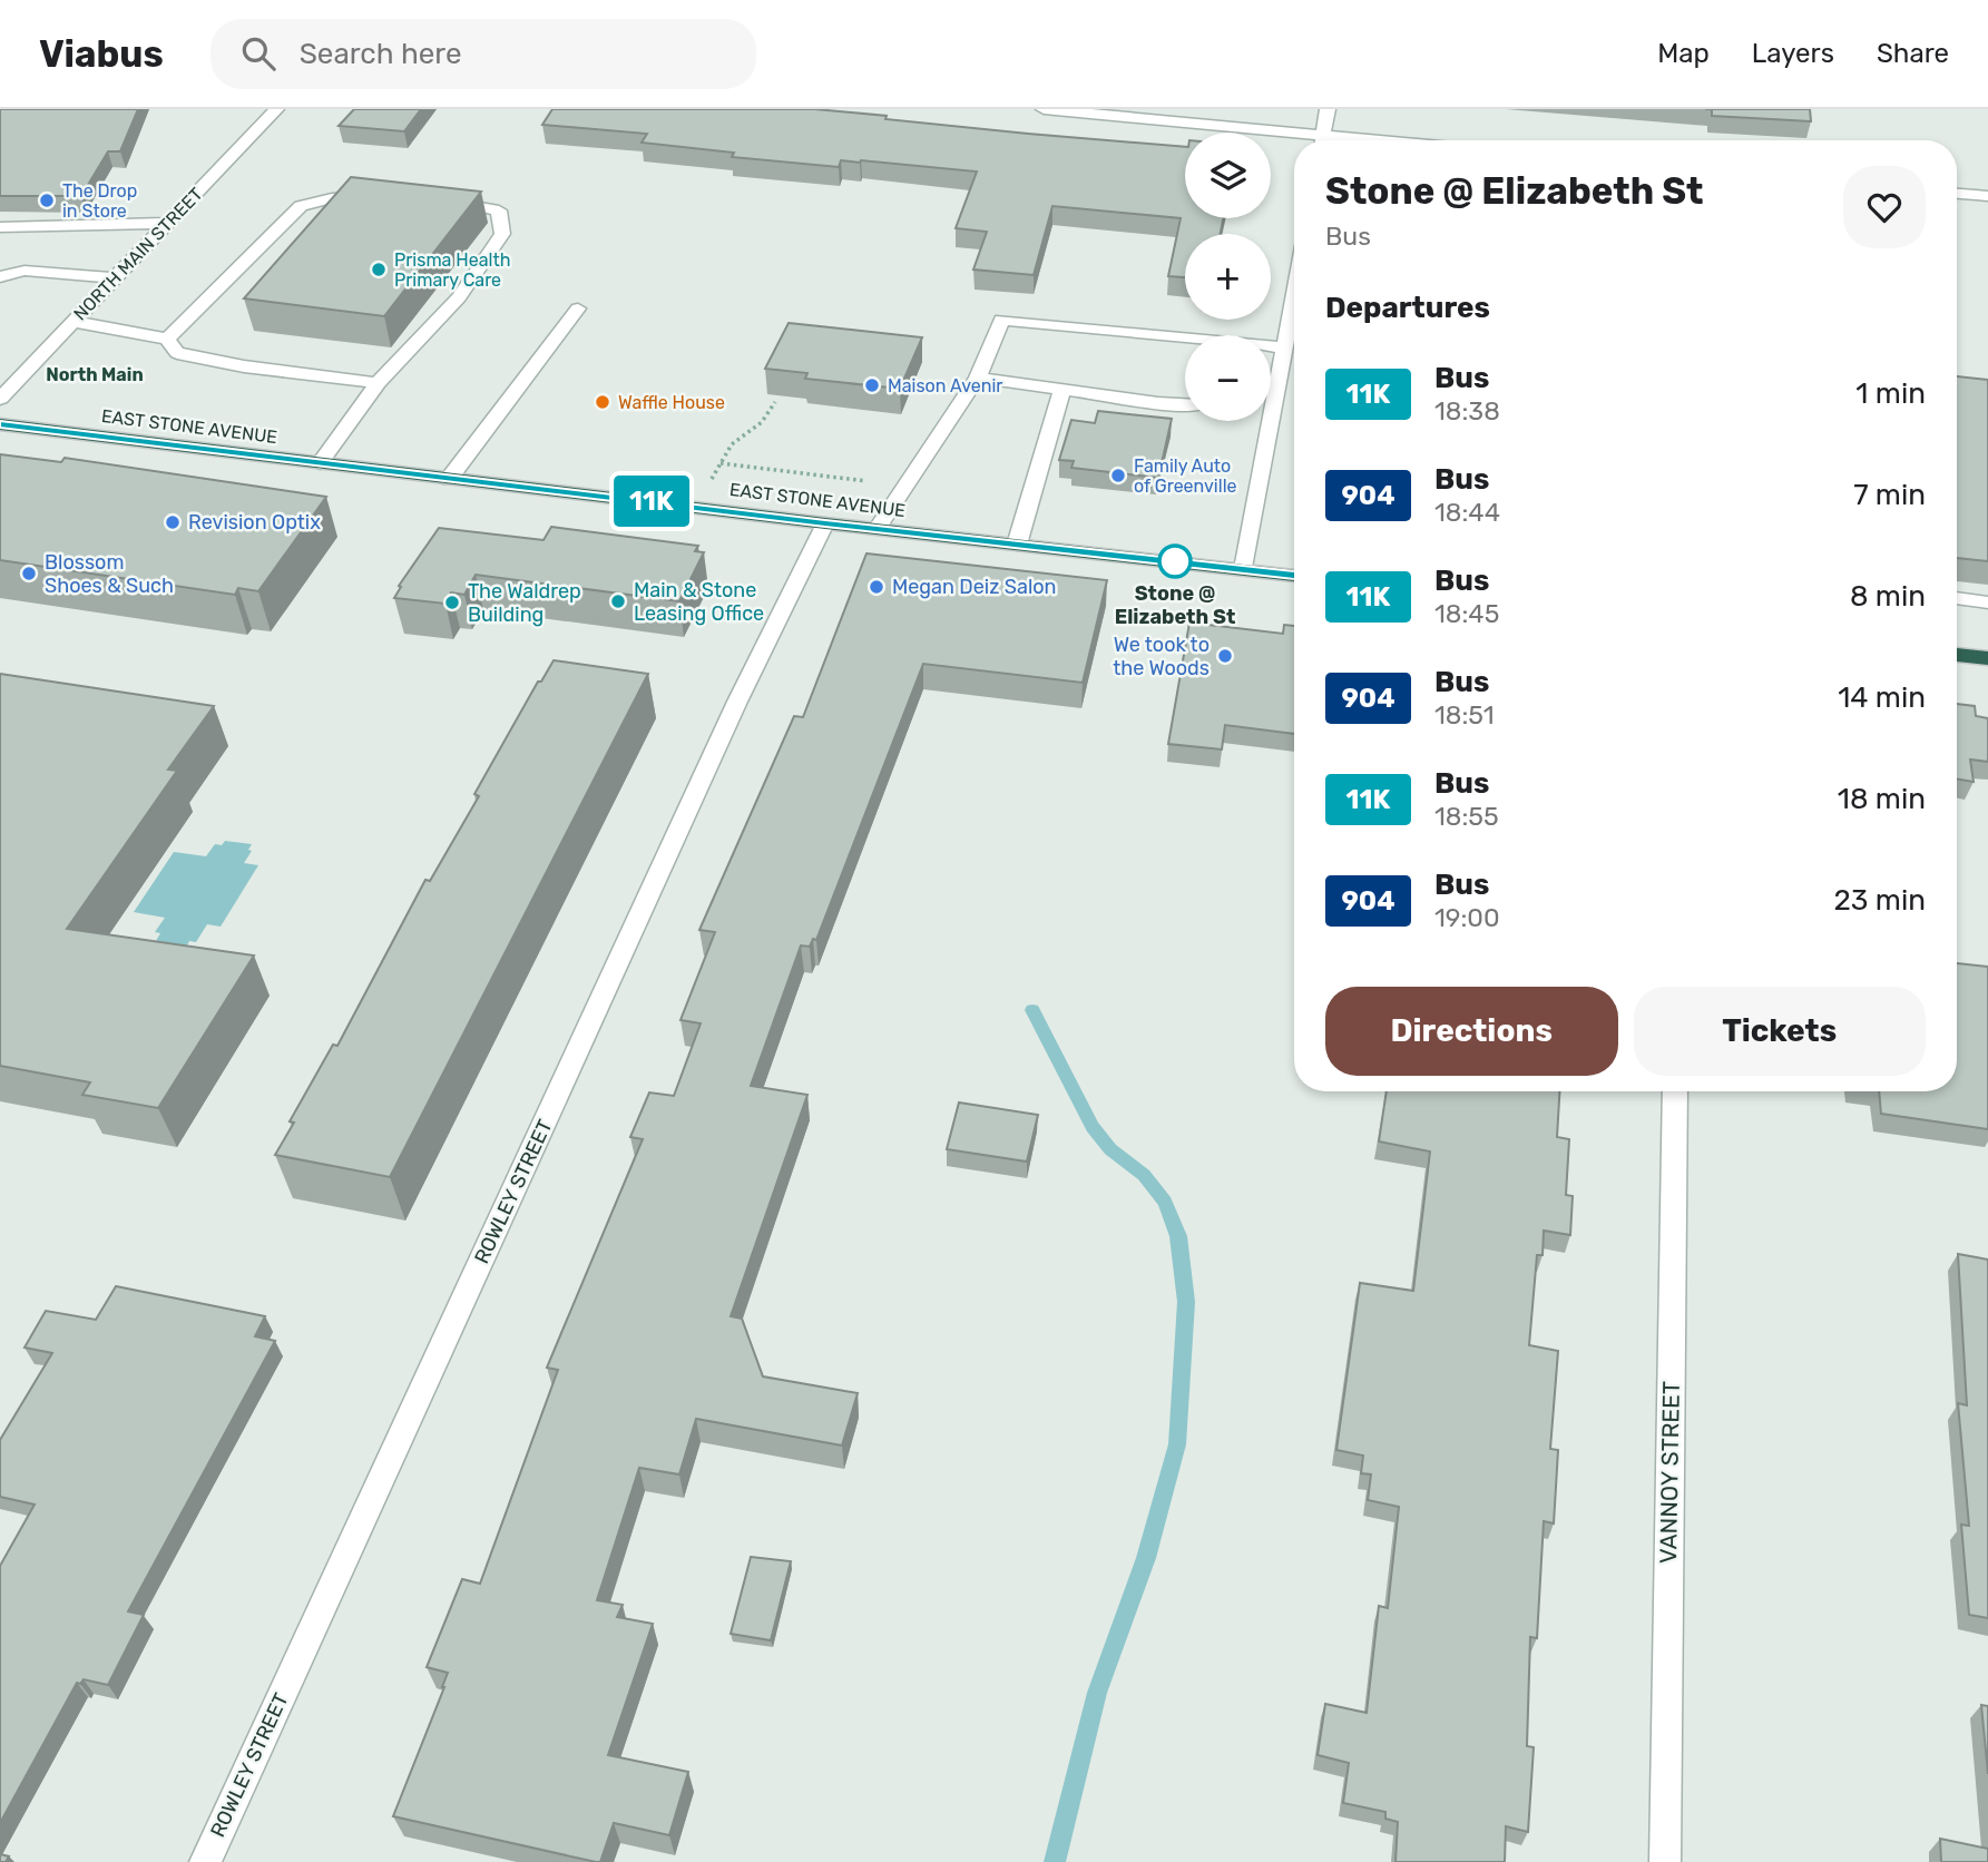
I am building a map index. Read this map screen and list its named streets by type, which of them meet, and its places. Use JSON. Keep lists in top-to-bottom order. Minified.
{"streets":{"highway":["EAST STONE AVENUE"],"street":["NORTH MAIN STREET","ROWLEY STREET","VANNOY STREET"]},"crossings":[["EAST STONE AVENUE","ROWLEY STREET"]],"districts":["North Main"],"places":["The Drop in Store","Prisma Health Primary Care","Maison Avenir","Waffle House","Family Auto of Greenville","Revision Optix","Stone @ Elizabeth St","Blossom Shoes & Such","Megan Deiz Salon","Main & Stone Leasing Office","The Waldrep Building","We took to the Woods"],"lines":["bus line 11K"],"page":{"header":"Viabus","search":"Search here","nav":["Map","Layers","Share"],"on_map":"11K","map_buttons":["+","−"],"heading":[["Stone @ Elizabeth St","Bus"],"Departures"],"list":[{"mark":"11K","name":"Bus","note":"18:38","value":"1 min"},{"mark":"904","name":"Bus","note":"18:44","value":"7 min"},{"mark":"11K","name":"Bus","note":"18:45","value":"8 min"},{"mark":"904","name":"Bus","note":"18:51","value":"14 min"},{"mark":"11K","name":"Bus","note":"18:55","value":"18 min"},{"mark":"904","name":"Bus","note":"19:00","value":"23 min"}],"buttons":["Directions","Tickets"]}}
